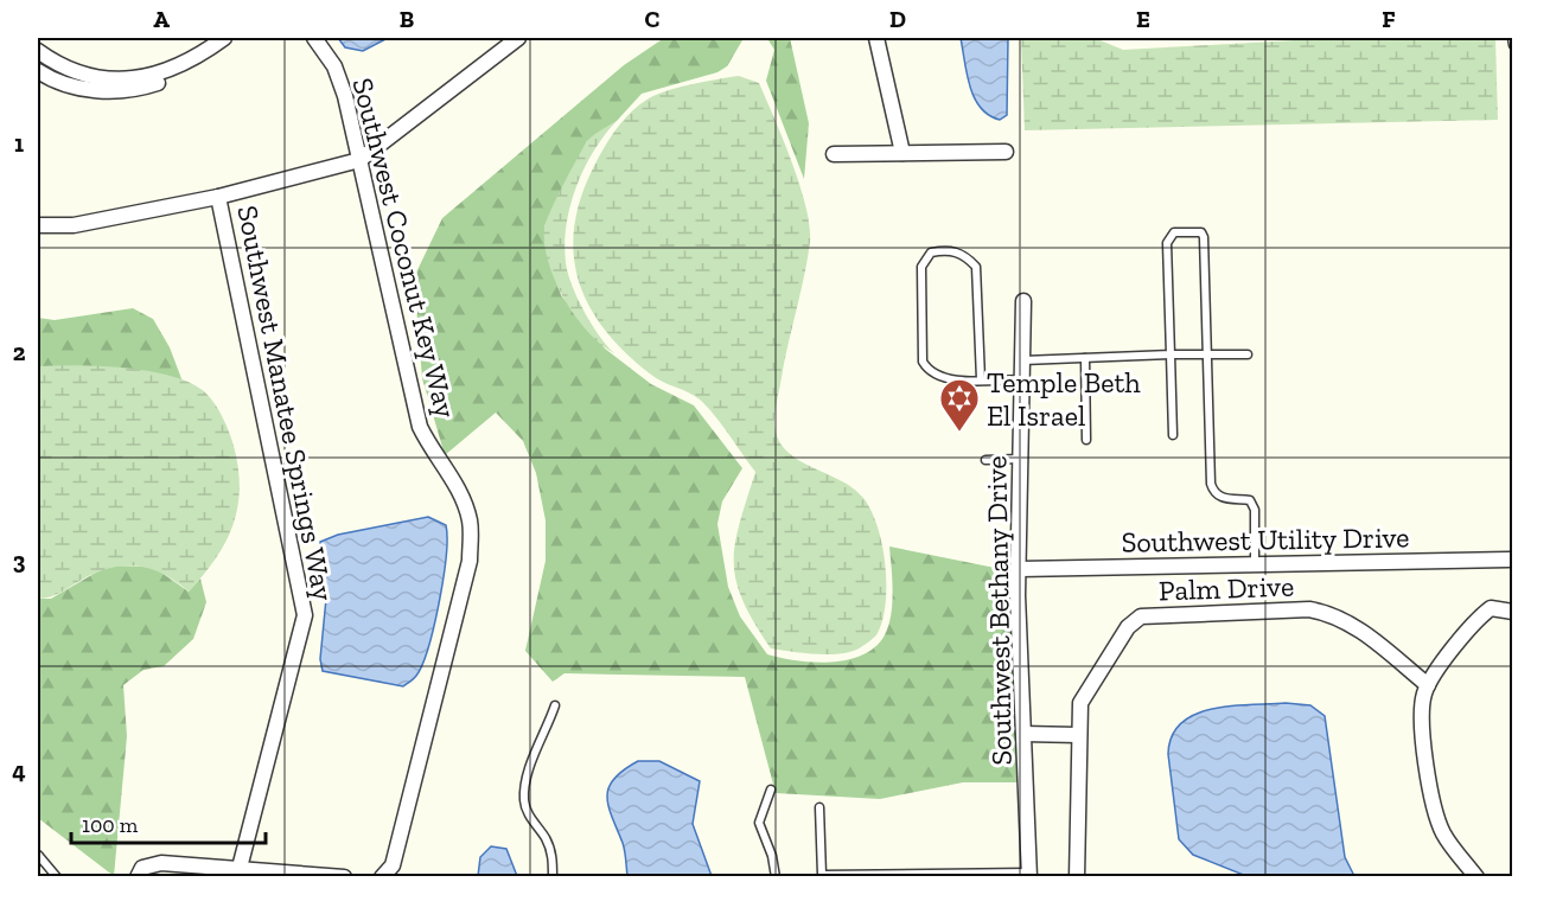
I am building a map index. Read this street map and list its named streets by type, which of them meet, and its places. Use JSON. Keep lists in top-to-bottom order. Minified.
{"streets":{"street":["Southwest Coconut Key Way","Southwest Manatee Springs Way","Southwest Utility Drive","Palm Drive","Southwest Bethany Drive"]},"crossings":[["Southwest Utility Drive","Southwest Bethany Drive"]],"places":{"synagogue":["Temple Beth El Israel"]},"scale_bar":"100 m","grid":{"columns":["A","B","C","D","E","F"],"rows":["1","2","3","4"]}}
